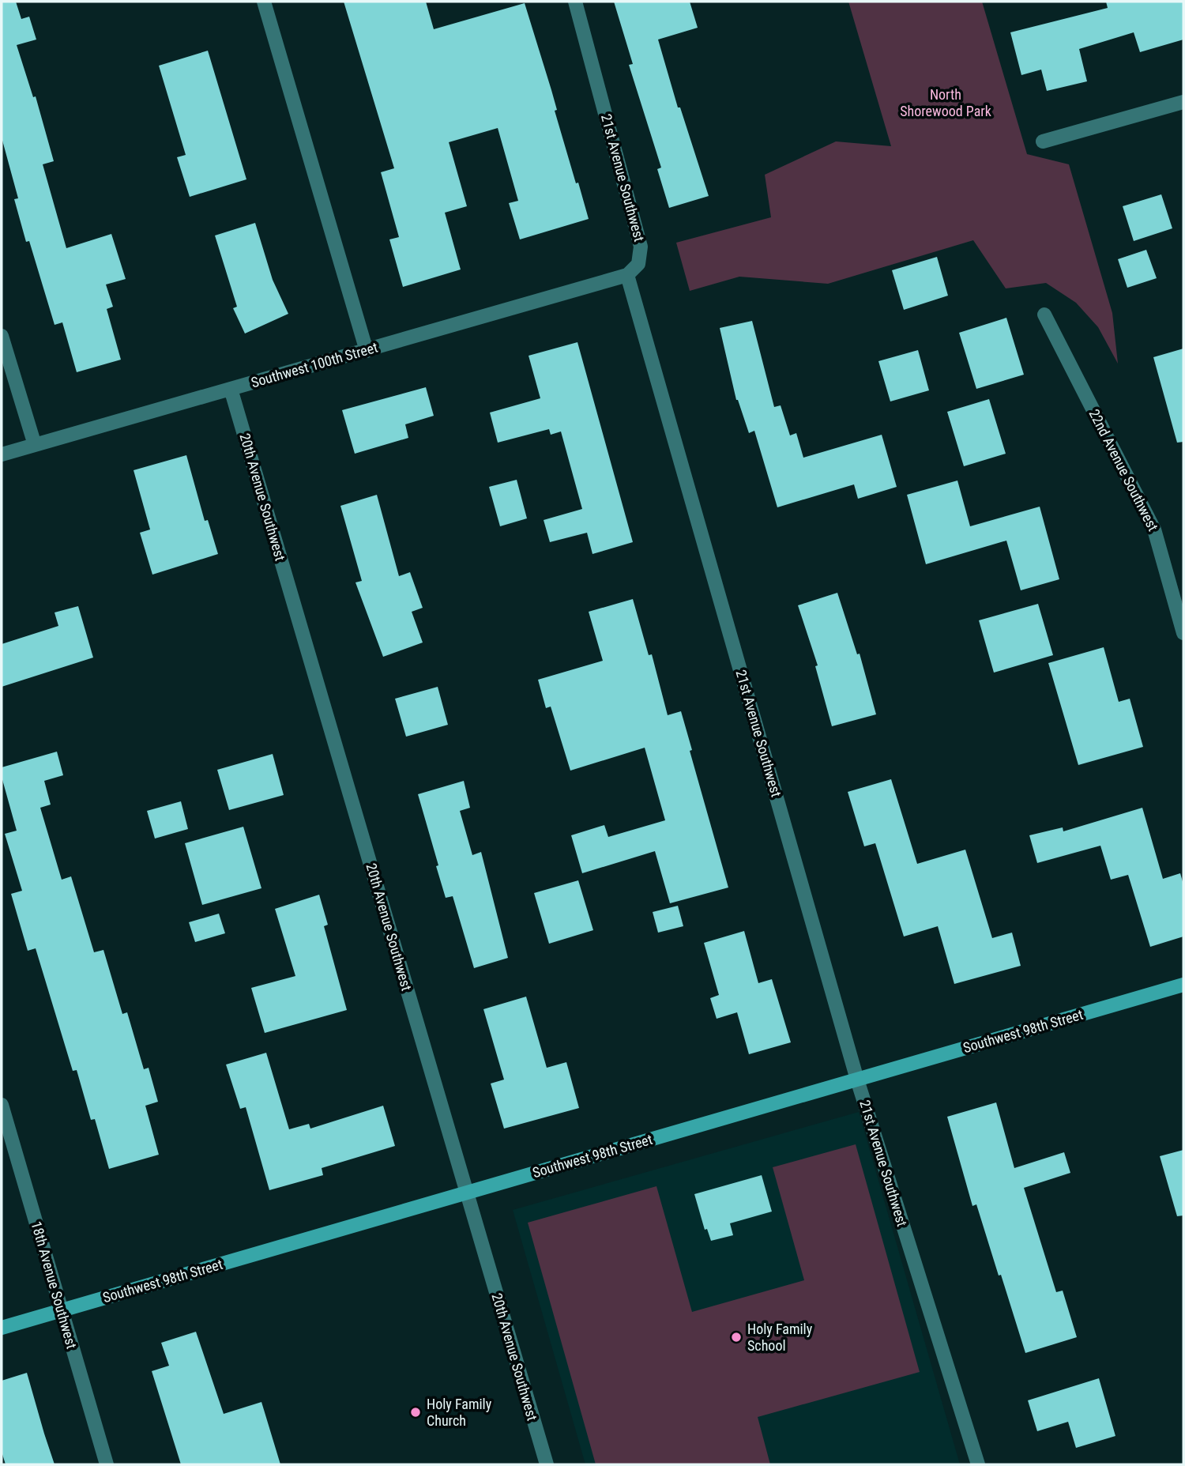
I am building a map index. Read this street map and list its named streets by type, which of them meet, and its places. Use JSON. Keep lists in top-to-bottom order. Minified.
{"streets":{"street":["21st Avenue Southwest","Southwest 100th Street","22nd Avenue Southwest","20th Avenue Southwest","Southwest 98th Street","18th Avenue Southwest"]},"crossings":[["21st Avenue Southwest","Southwest 100th Street"],["21st Avenue Southwest","Southwest 98th Street"],["Southwest 100th Street","20th Avenue Southwest"],["20th Avenue Southwest","Southwest 98th Street"],["Southwest 98th Street","18th Avenue Southwest"]],"parks":["North Shorewood Park"],"places":["Holy Family School","Holy Family Church"]}
